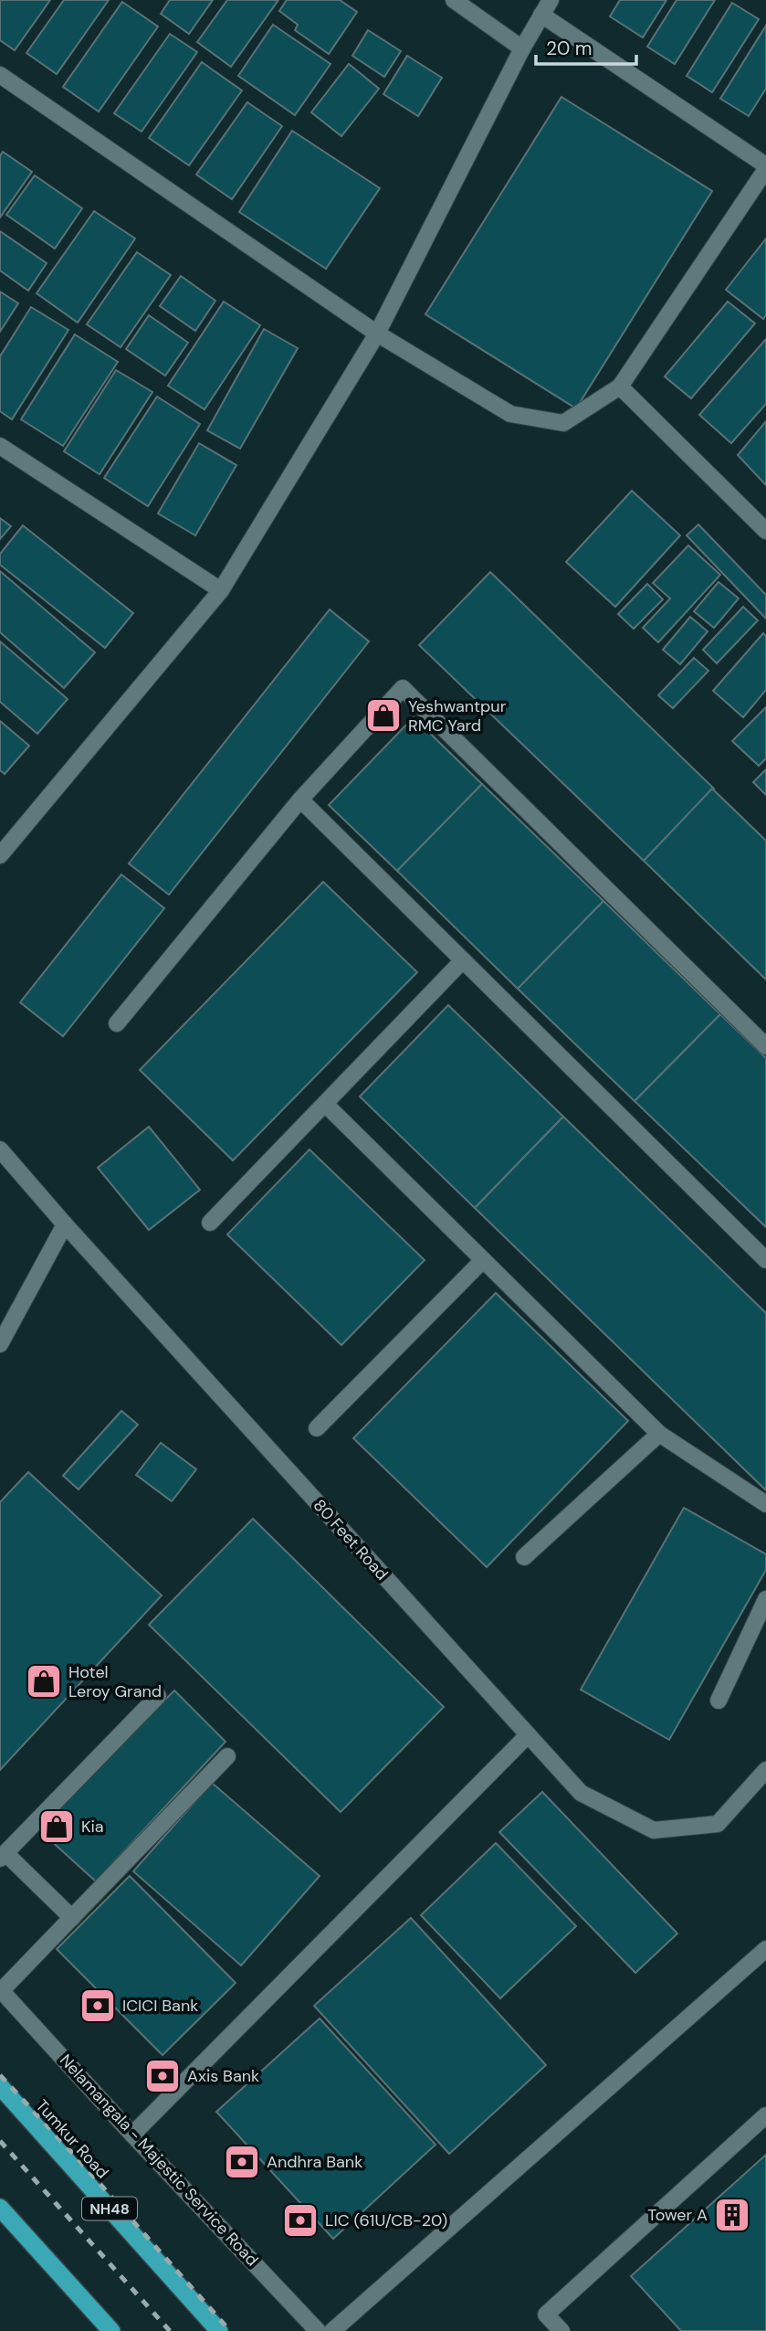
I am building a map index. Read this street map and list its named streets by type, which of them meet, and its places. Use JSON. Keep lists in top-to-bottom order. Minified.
{"streets":{"highway":["Tumkur Road","NH48"],"street":["80 Feet Road","Nelamangala - Majestic Service Road"]},"places":{"shop":["Yeshwantpur RMC Yard","Hotel Leroy Grand","Kia"],"bank":["ICICI Bank","Axis Bank","Andhra Bank","LIC (61U/CB-20)"],"building":["Tower A"]},"scale_bar":"20 m"}
